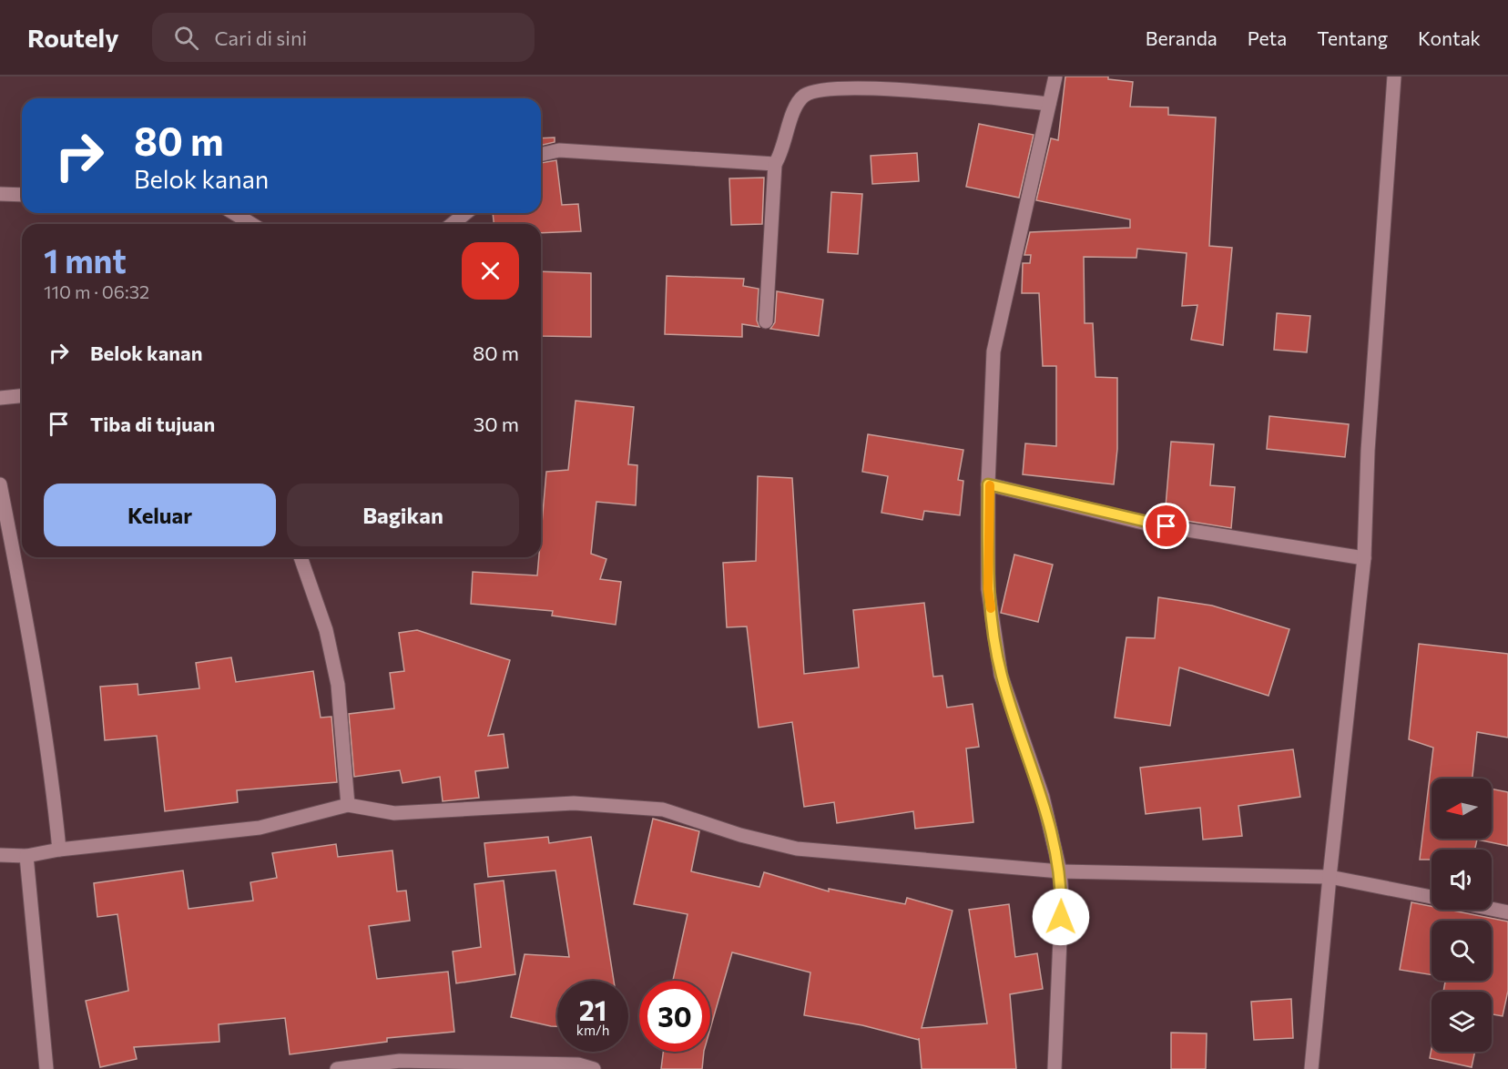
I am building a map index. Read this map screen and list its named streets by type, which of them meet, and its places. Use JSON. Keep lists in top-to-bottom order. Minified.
{"north":"left","page":{"header":"Routely","search":"Cari di sini","nav":["Beranda","Peta","Tentang","Kontak"],"turn":["80 m","Belok kanan"],"heading":["1 mnt","110 m · 06:32"],"list":[{"name":"Belok kanan","value":"80 m"},{"name":"Tiba di tujuan","value":"30 m"}],"buttons":["Keluar","Bagikan"],"speed":"21 km/h","limit":"30"}}
